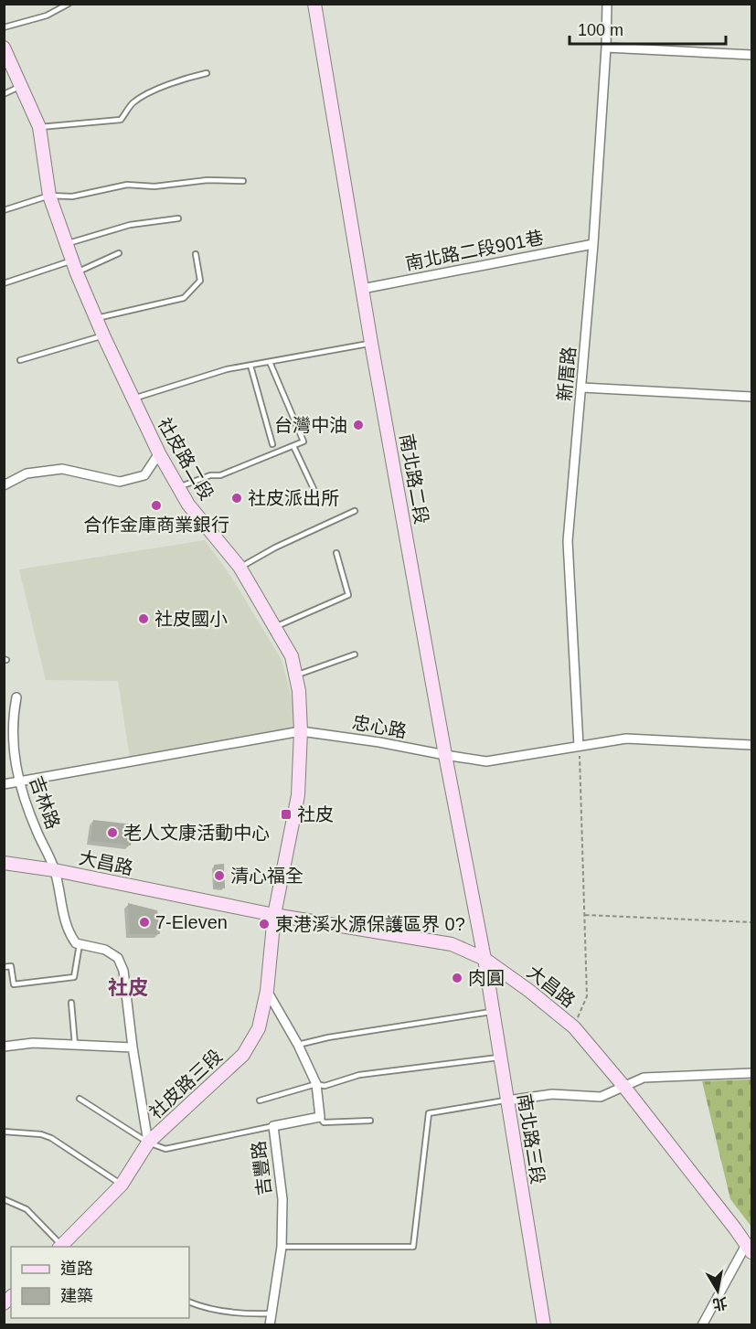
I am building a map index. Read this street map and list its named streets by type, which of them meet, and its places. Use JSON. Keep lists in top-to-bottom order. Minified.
{"streets":{"street":["南北路二段901巷","新厝路","社皮路二段","南北路二段","忠心路","吉林路","大昌路","社皮路三段","南北路三段","吉豐路"]},"crossings":[["南北路二段901巷","新厝路"],["南北路二段901巷","南北路二段"],["新厝路","忠心路"],["社皮路二段","忠心路"],["社皮路二段","大昌路"],["社皮路二段","社皮路三段"],["南北路二段","忠心路"],["南北路二段","大昌路"],["南北路二段","南北路三段"],["忠心路","吉林路"],["吉林路","大昌路"],["大昌路","社皮路三段"],["大昌路","南北路三段"]],"districts":["社皮"],"places":{"other":["台灣中油","社皮派出所","合作金庫商業銀行","社皮國小","老人文康活動中心","清心福全","7-Eleven","東港溪水源保護區界 0?","肉圓"],"transit":["社皮"]},"legend":["道路","建築"],"scale_bar":"100 m","north":"bottom"}
